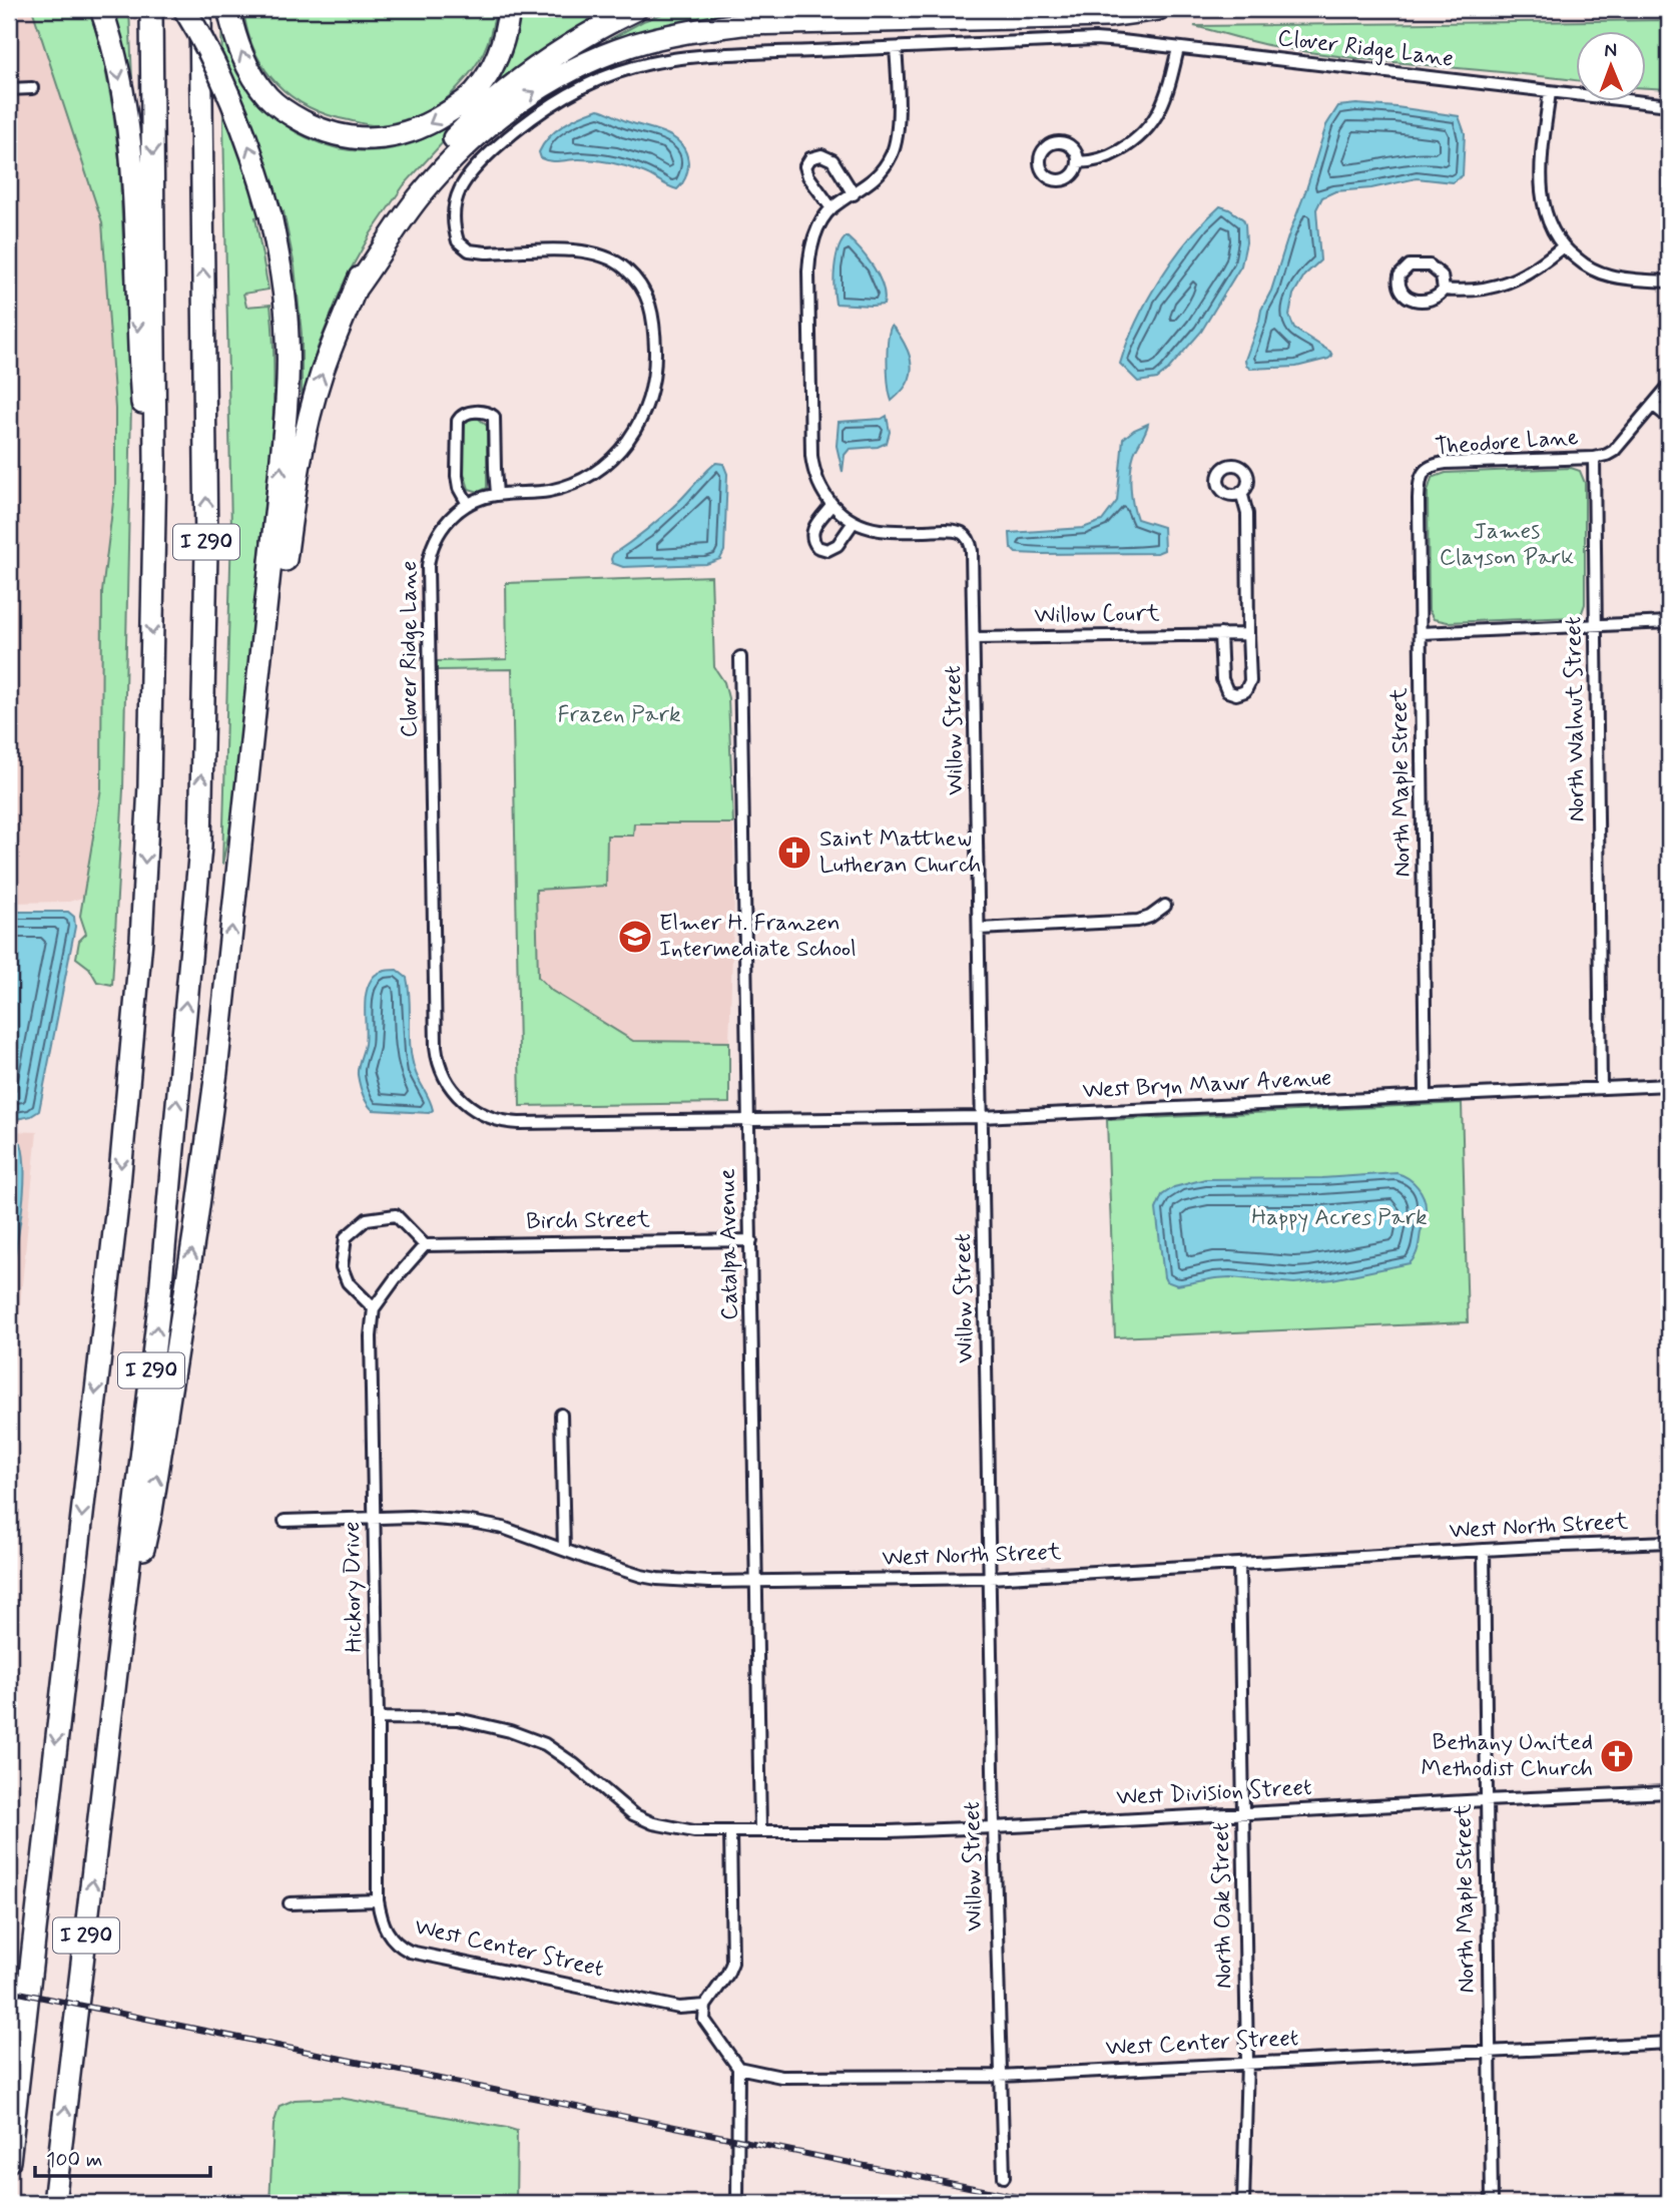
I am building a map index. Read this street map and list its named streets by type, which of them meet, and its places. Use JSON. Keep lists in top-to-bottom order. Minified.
{"streets":{"highway":["I 290"],"street":["Clover Ridge Lane","Theodore Lane","Willow Court","North Walnut Street","Willow Street","North Maple Street","West Bryn Mawr Avenue","Birch Street","Catalpa Avenue","West North Street","Hickory Drive","West Division Street","North Oak Street","West Center Street"]},"crossings":[["Clover Ridge Lane","Willow Street"],["Clover Ridge Lane","West Bryn Mawr Avenue"],["Clover Ridge Lane","Catalpa Avenue"],["Theodore Lane","North Walnut Street"],["Theodore Lane","North Maple Street"],["Willow Court","Willow Street"],["North Walnut Street","West Bryn Mawr Avenue"],["Willow Street","West Bryn Mawr Avenue"],["Willow Street","West North Street"],["Willow Street","West Division Street"],["Willow Street","West Center Street"],["North Maple Street","West Bryn Mawr Avenue"],["North Maple Street","West North Street"],["North Maple Street","West Division Street"],["North Maple Street","West Center Street"],["West Bryn Mawr Avenue","Catalpa Avenue"],["Birch Street","Catalpa Avenue"],["Catalpa Avenue","West North Street"],["Catalpa Avenue","West Division Street"],["West North Street","Hickory Drive"],["West North Street","North Oak Street"],["Hickory Drive","West Center Street"],["West Division Street","North Oak Street"],["North Oak Street","West Center Street"]],"parks":["James Clayson Park","Frazen Park","Happy Acres Park"],"places":{"church":["Saint Matthew Lutheran Church","Bethany United Methodist Church"],"school or university":["Elmer H. Franzen Intermediate School"]},"scale_bar":"100 m","north":"top"}
